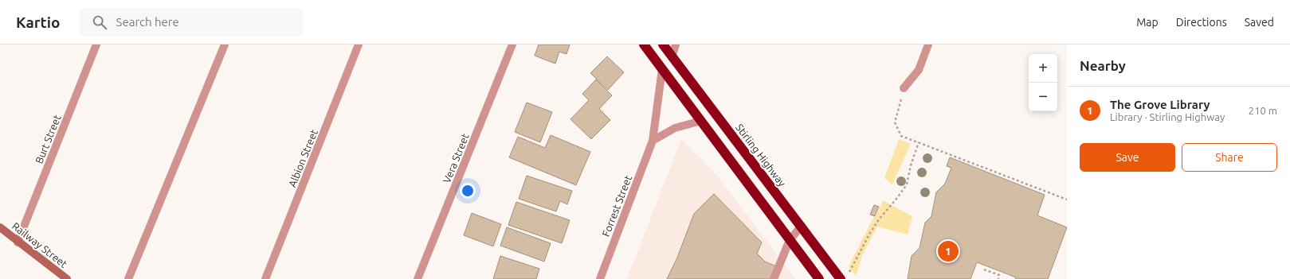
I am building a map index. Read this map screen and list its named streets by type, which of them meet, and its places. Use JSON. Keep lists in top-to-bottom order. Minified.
{"streets":{"highway":["Stirling Highway"],"street":["Burt Street","Albion Street","Vera Street","Forrest Street","Railway Street"]},"crossings":[["Burt Street","Railway Street"]],"page":{"header":"Kartio","search":"Search here","nav":["Map","Directions","Saved"],"heading":"Nearby","map_buttons":["+","−"],"list":[{"mark":"1","name":"The Grove Library","note":"Library · Stirling Highway","value":"210 m"}],"buttons":["Save","Share"],"pins":"1"}}
